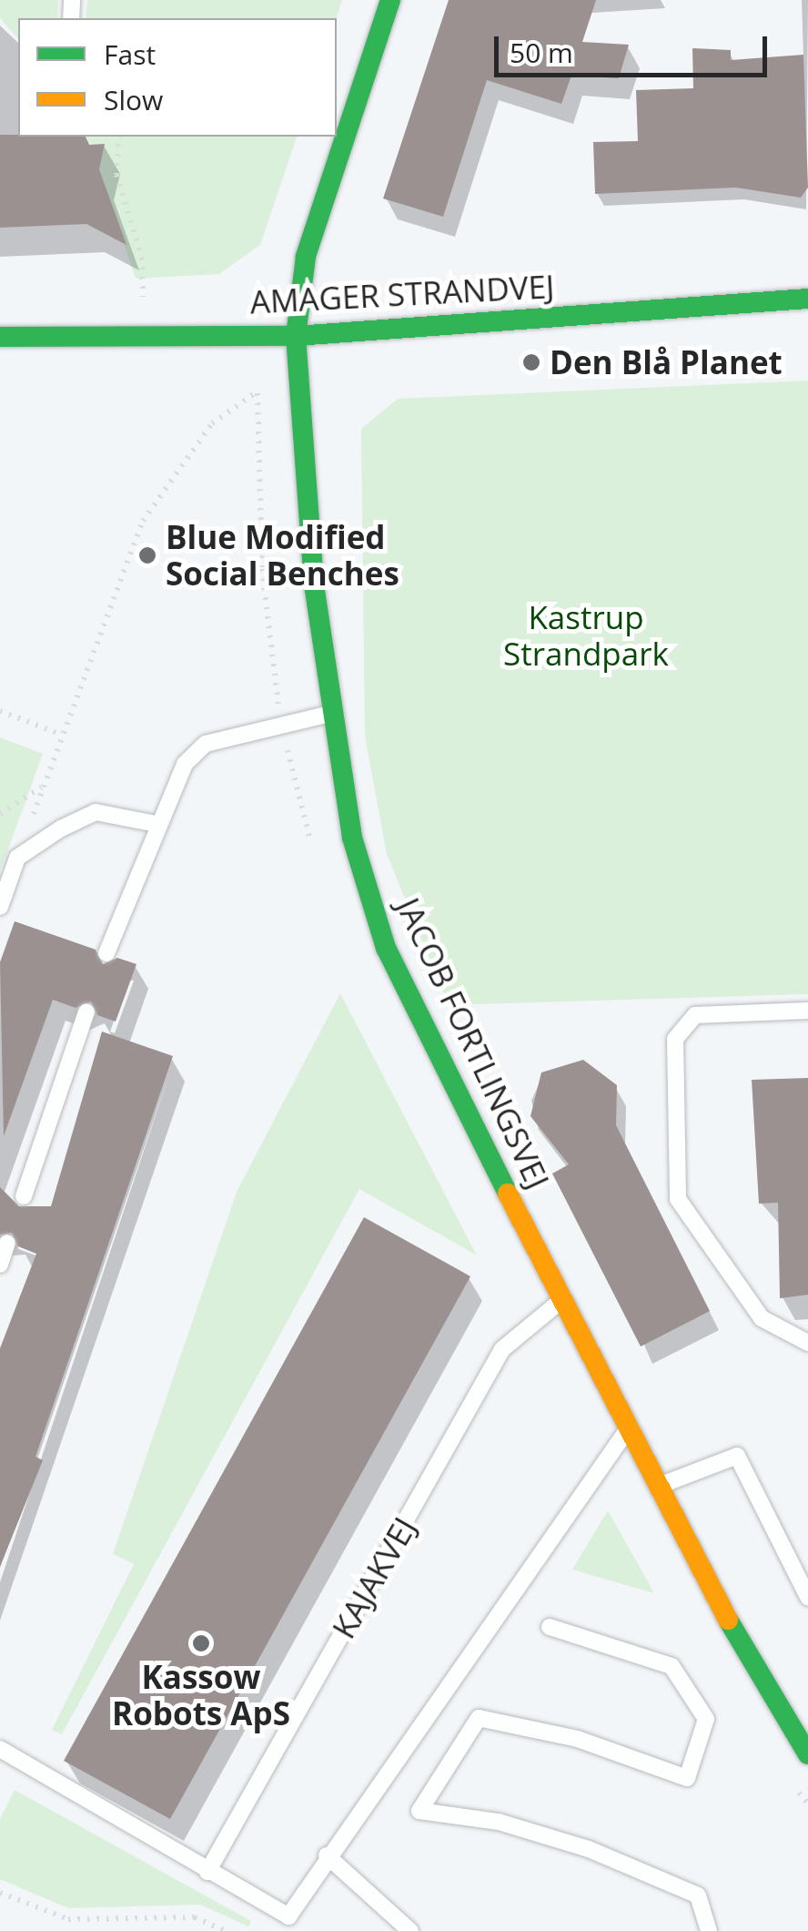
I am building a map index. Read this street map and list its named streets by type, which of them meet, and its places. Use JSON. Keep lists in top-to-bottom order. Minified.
{"streets":{"street":["AMAGER STRANDVEJ","JACOB FORTLINGSVEJ"],"lane":["KAJAKVEJ"]},"crossings":[["AMAGER STRANDVEJ","JACOB FORTLINGSVEJ"],["JACOB FORTLINGSVEJ","KAJAKVEJ"]],"parks":["Kastrup Strandpark"],"places":["Den Blå Planet","Blue Modified Social Benches","Kassow Robots ApS"],"legend":["Fast","Slow"],"scale_bar":"50 m"}
